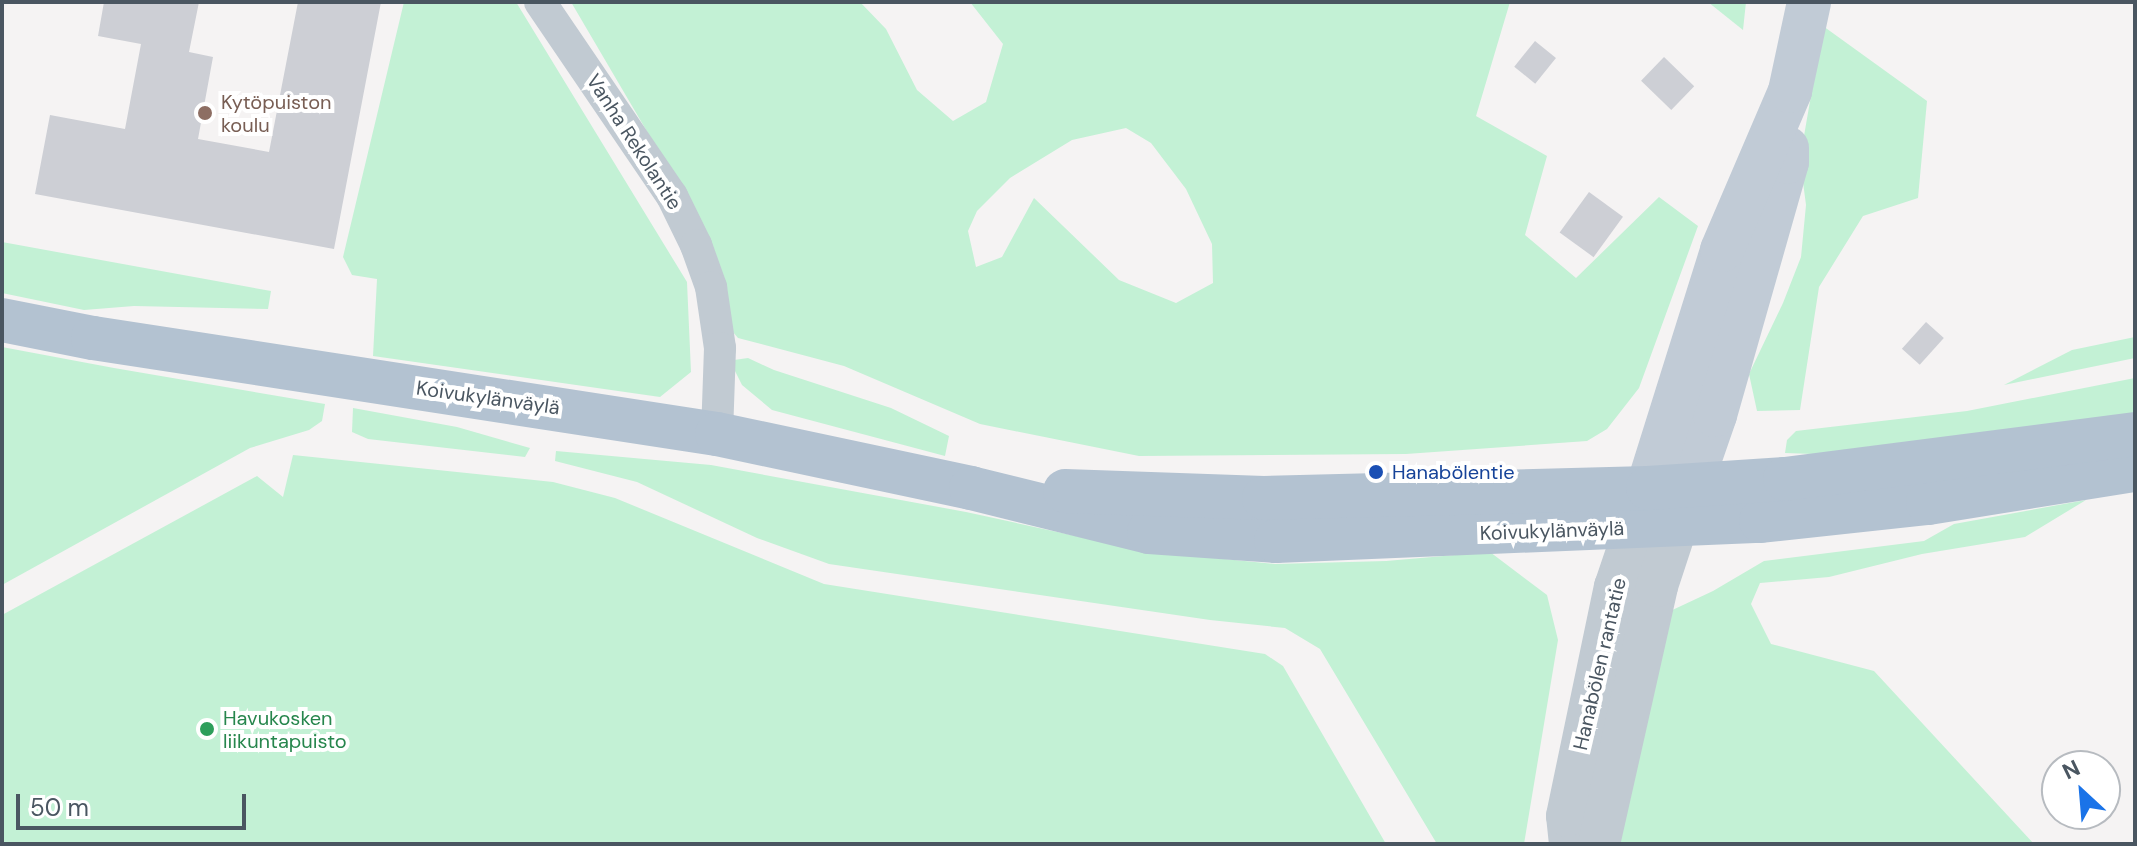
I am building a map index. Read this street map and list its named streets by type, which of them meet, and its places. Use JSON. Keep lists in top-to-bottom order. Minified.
{"streets":{"main road":["Koivukylänväylä"],"street":["Vanha Rekolantie","Hanabölen rantatie"]},"crossings":[["Vanha Rekolantie","Koivukylänväylä"],["Koivukylänväylä","Hanabölen rantatie"]],"places":["Kytöpuiston koulu","Hanabölentie","Havukosken liikuntapuisto"],"scale_bar":"50 m","north":"top left"}
